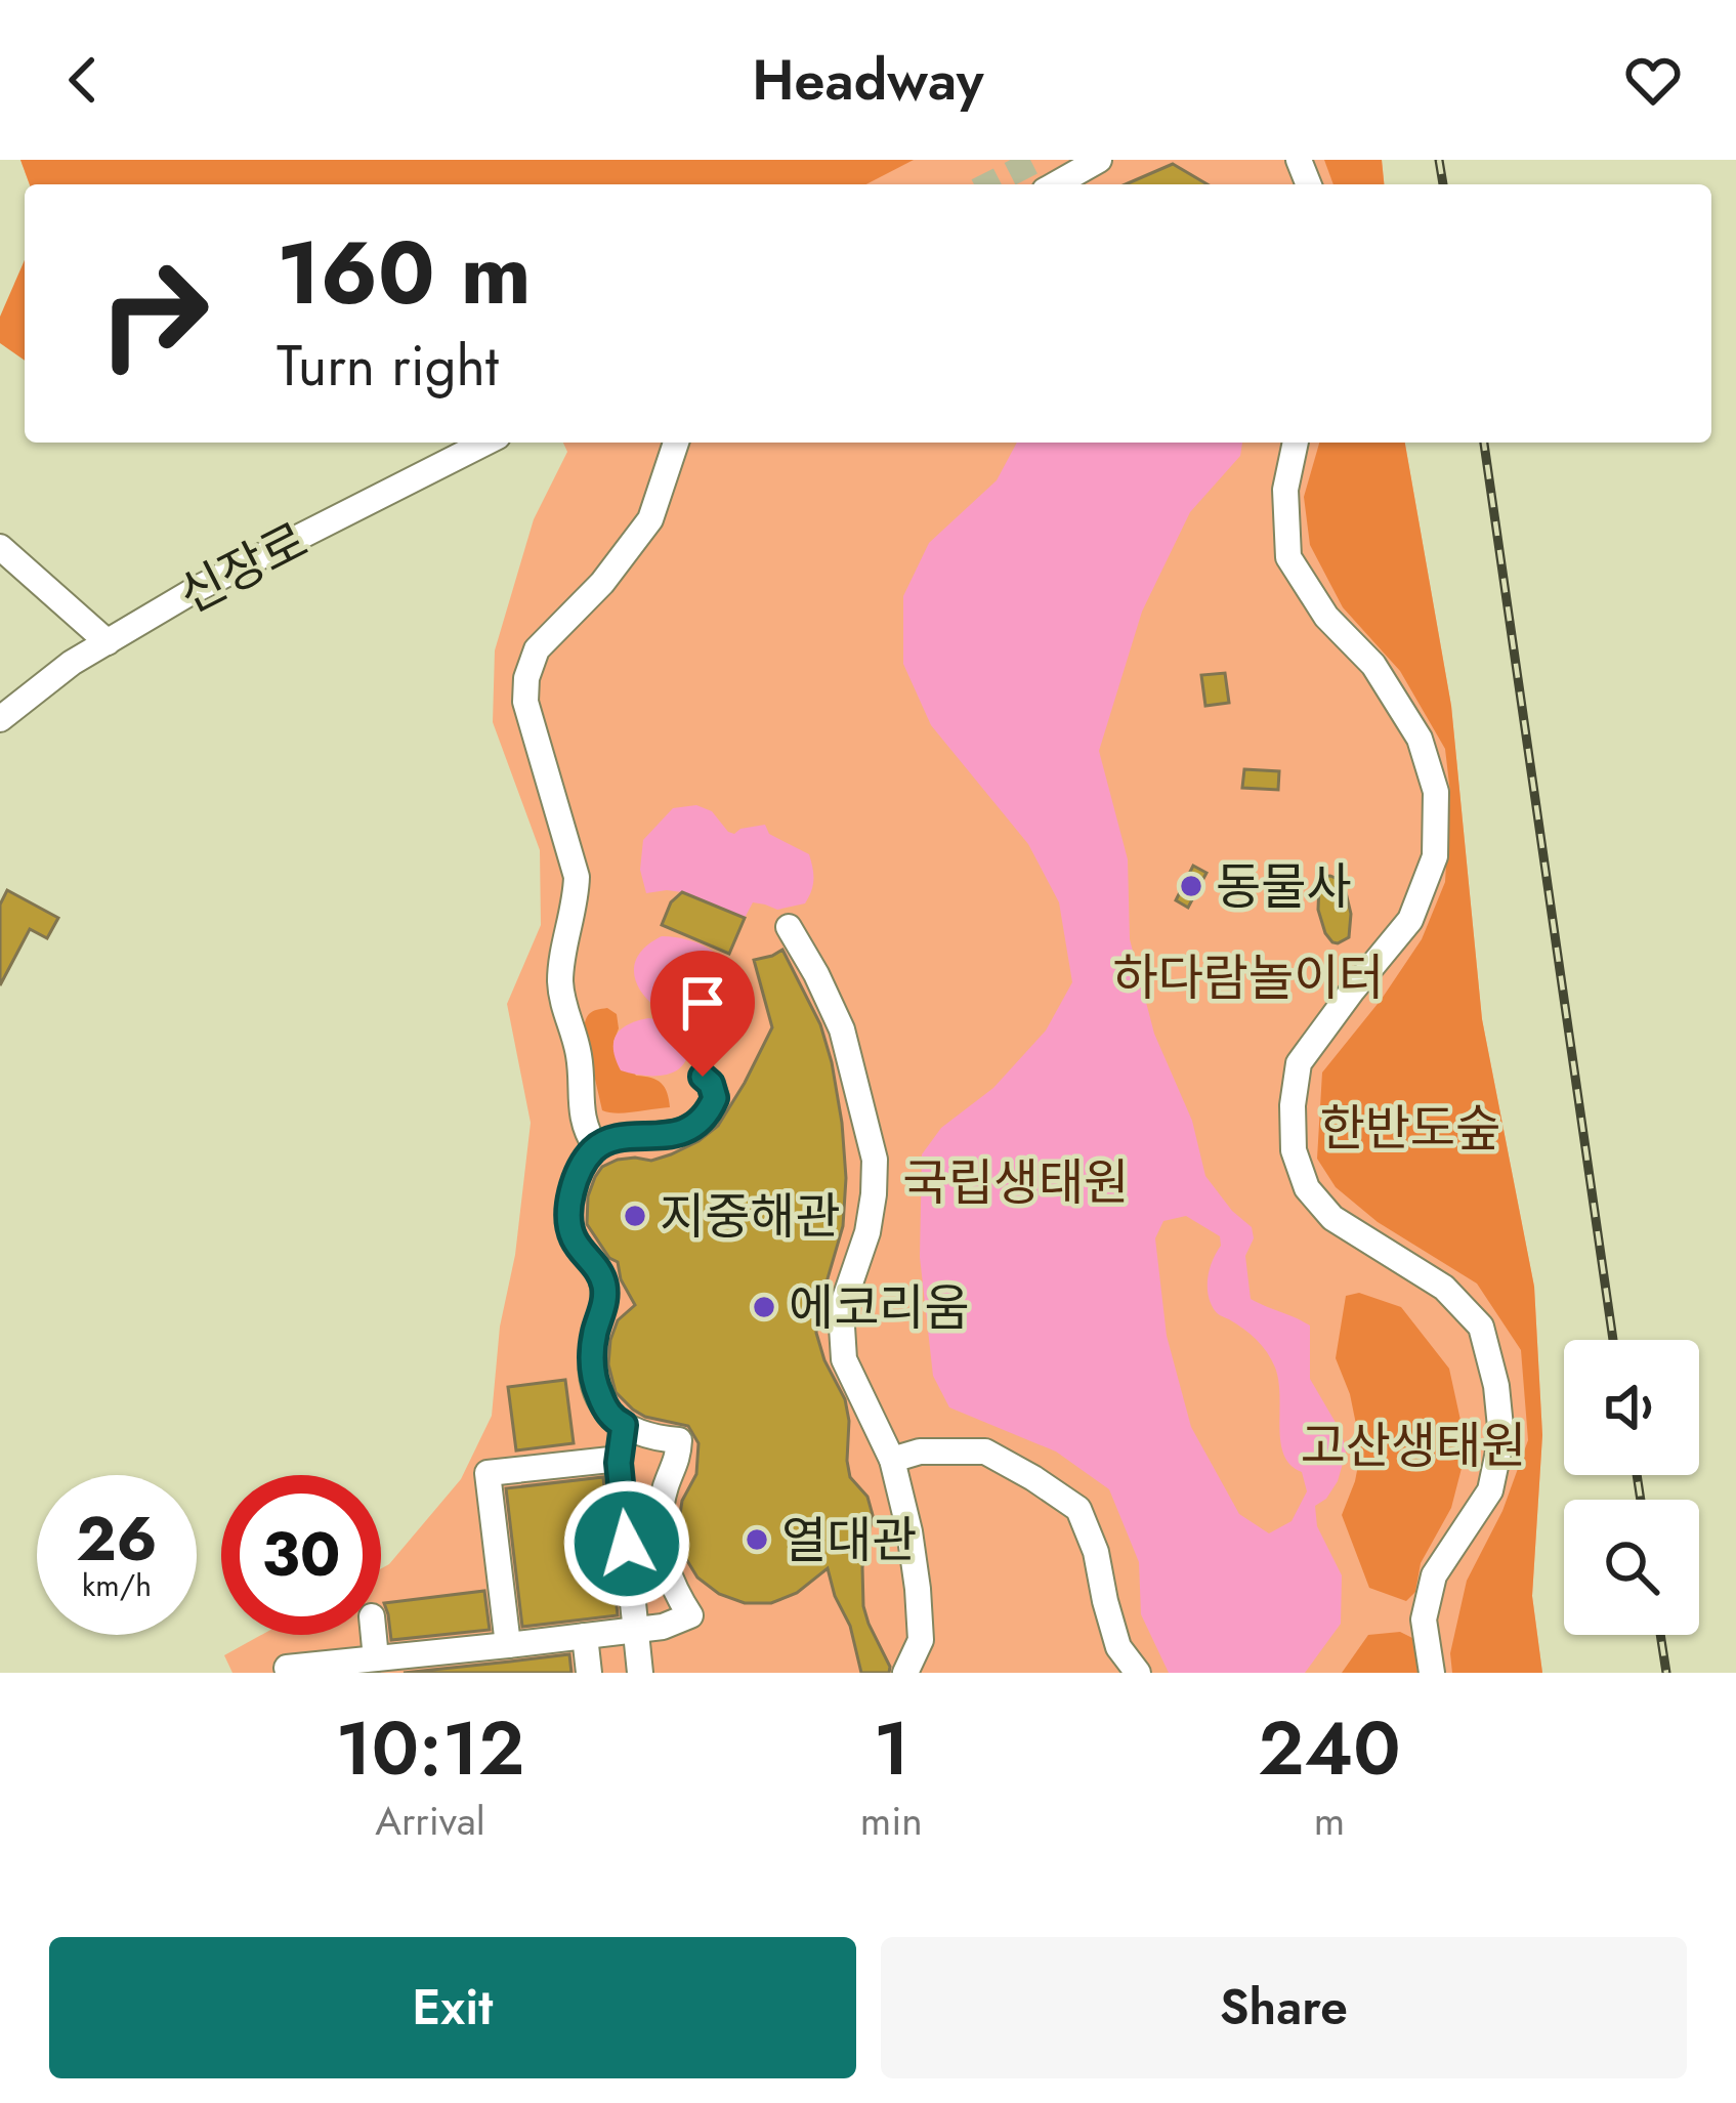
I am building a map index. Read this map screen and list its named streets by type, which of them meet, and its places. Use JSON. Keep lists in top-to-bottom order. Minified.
{"streets":{"street":["신장로"]},"parks":["하다람놀이터","한반도숲","국립생태원","고산생태원"],"places":["동물사","지중해관","에코리움","열대관"],"page":{"header":"Headway","turn":["160 m","Turn right"],"speed":"26 km/h","limit":"30","eta":["10:12","Arrival","1","min","240","m"],"buttons":["Exit","Share"]}}
